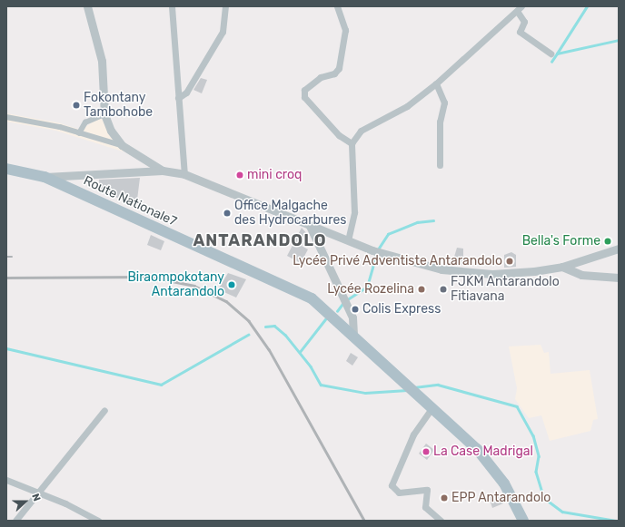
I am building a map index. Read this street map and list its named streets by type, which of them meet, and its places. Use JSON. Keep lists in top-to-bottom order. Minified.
{"streets":{"main road":["Route Nationale7"]},"districts":["ANTARANDOLO"],"places":["Fokontany Tambohobe","mini croq","Office Malgache des Hydrocarbures","Bella's Forme","Lycée Privé Adventiste Antarandolo","Biraompokotany Antarandolo","Lycée Rozelina","FJKM Antarandolo Fitiavana","Colis Express","La Case Madrigal","EPP Antarandolo"],"north":"right"}
